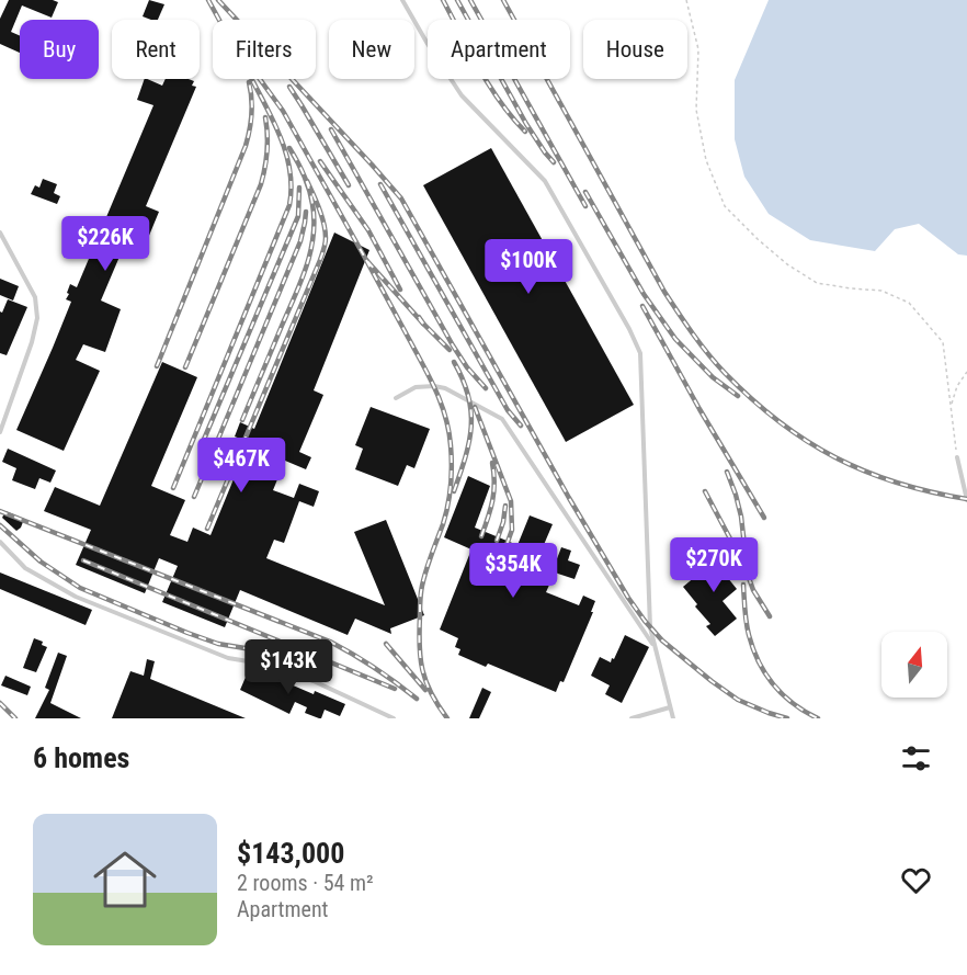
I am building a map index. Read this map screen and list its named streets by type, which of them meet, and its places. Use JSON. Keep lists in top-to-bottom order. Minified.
{"north":"top","page":{"chip":["Buy","Rent","Filters","New","Apartment","House"],"price":["$226K","$100K","$467K","$270K","$354K","$143K"],"heading":"6 homes","list":[{"name":"$143,000","note":"2 rooms · 54 m² · Apartment"}]}}
